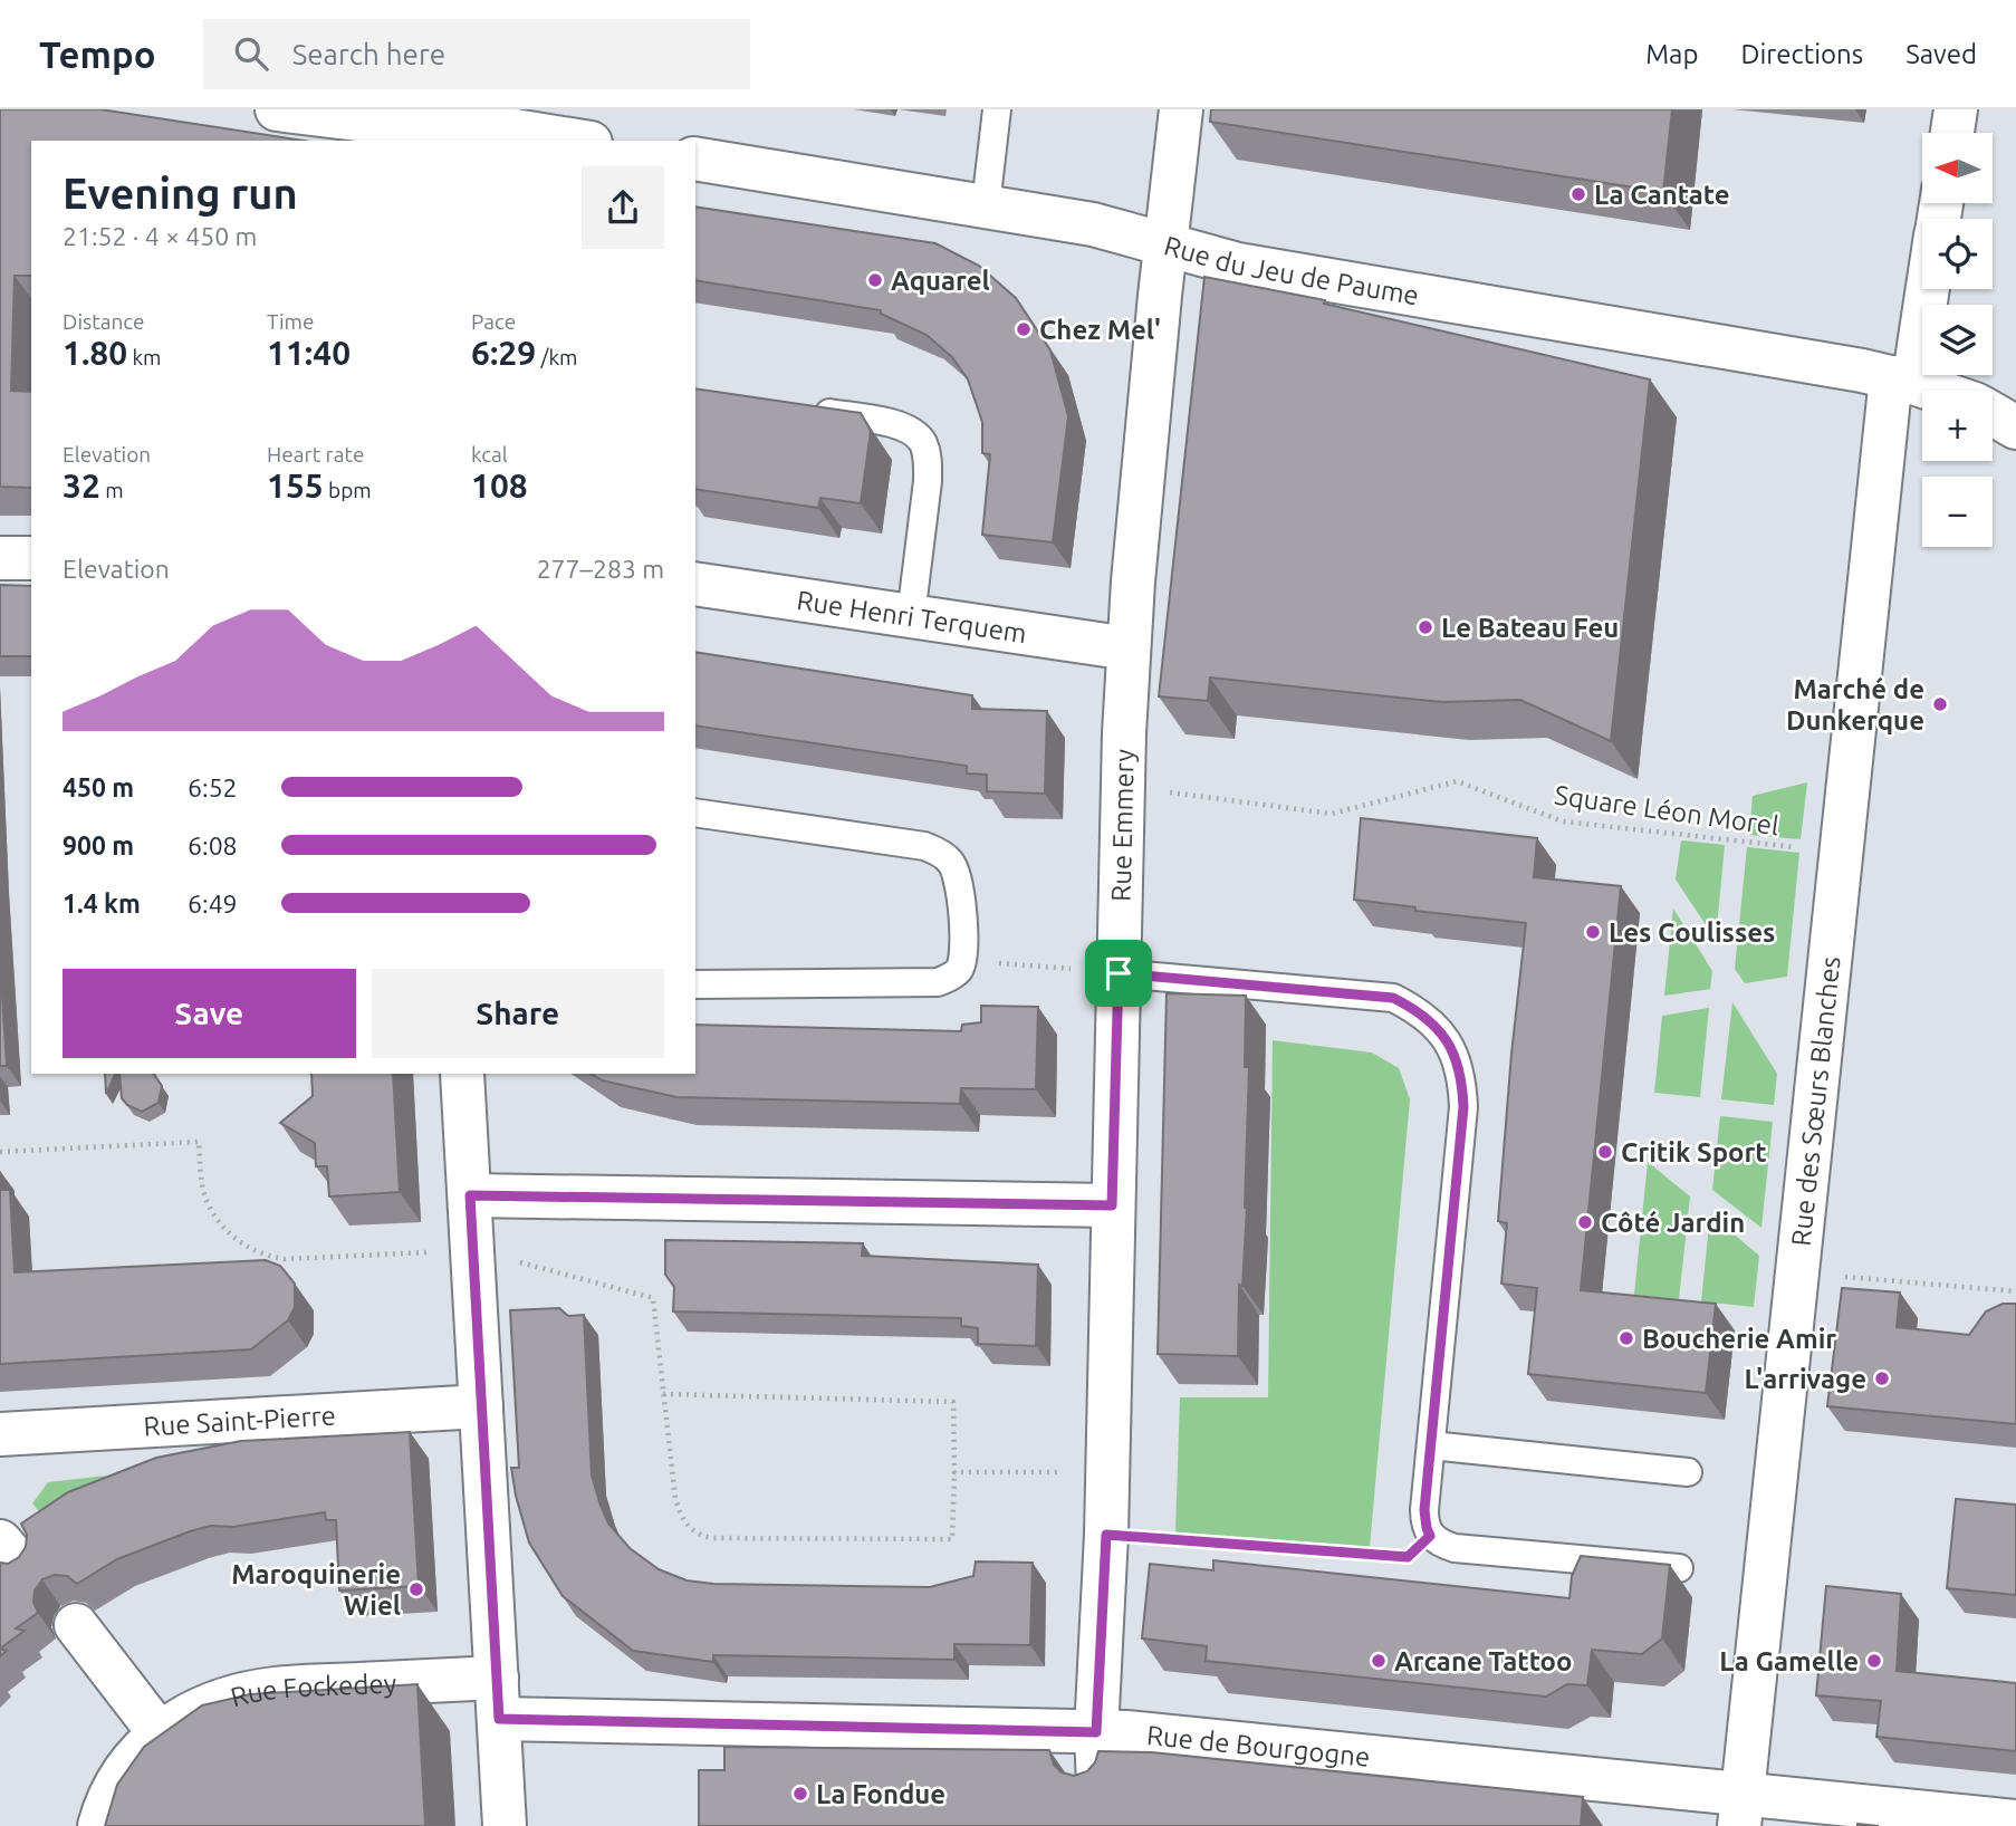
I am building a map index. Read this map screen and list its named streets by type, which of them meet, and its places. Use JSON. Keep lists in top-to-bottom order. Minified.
{"streets":{"street":["Rue du Jeu de Paume","Rue Henri Terquem","Rue Emmery","Rue des Sœurs Blanches","Rue Saint-Pierre","Rue Fockedey","Rue de Bourgogne"],"path":["Square Léon Morel"]},"crossings":[["Rue du Jeu de Paume","Rue Emmery"],["Rue du Jeu de Paume","Rue des Sœurs Blanches"],["Rue Henri Terquem","Rue Emmery"],["Square Léon Morel","Rue Emmery"],["Square Léon Morel","Rue des Sœurs Blanches"],["Rue Emmery","Rue de Bourgogne"],["Rue des Sœurs Blanches","Rue de Bourgogne"]],"places":["La Cantate","Aquarel","Chez Mel'","Le Bateau Feu","Marché de Dunkerque","Les Coulisses","Critik Sport","Côté Jardin","Boucherie Amir","L'arrivage","Maroquinerie Wiel","Arcane Tattoo","La Gamelle","La Fondue"],"north":"left","page":{"header":"Tempo","search":"Search here","nav":["Map","Directions","Saved"],"map_buttons":["+","−"],"heading":["Evening run","21:52 · 4 × 450 m"],"stats":[["Distance","1.80 km"],["Time","11:40"],["Pace","6:29 /km"],["Elevation","32 m"],["Heart rate","155 bpm"],["kcal","108"]],"chart":["Elevation","277–283 m"],"list":[{"name":"450 m","note":"6:52"},{"name":"900 m","note":"6:08"},{"name":"1.4 km","note":"6:49"}],"buttons":["Save","Share"]}}
